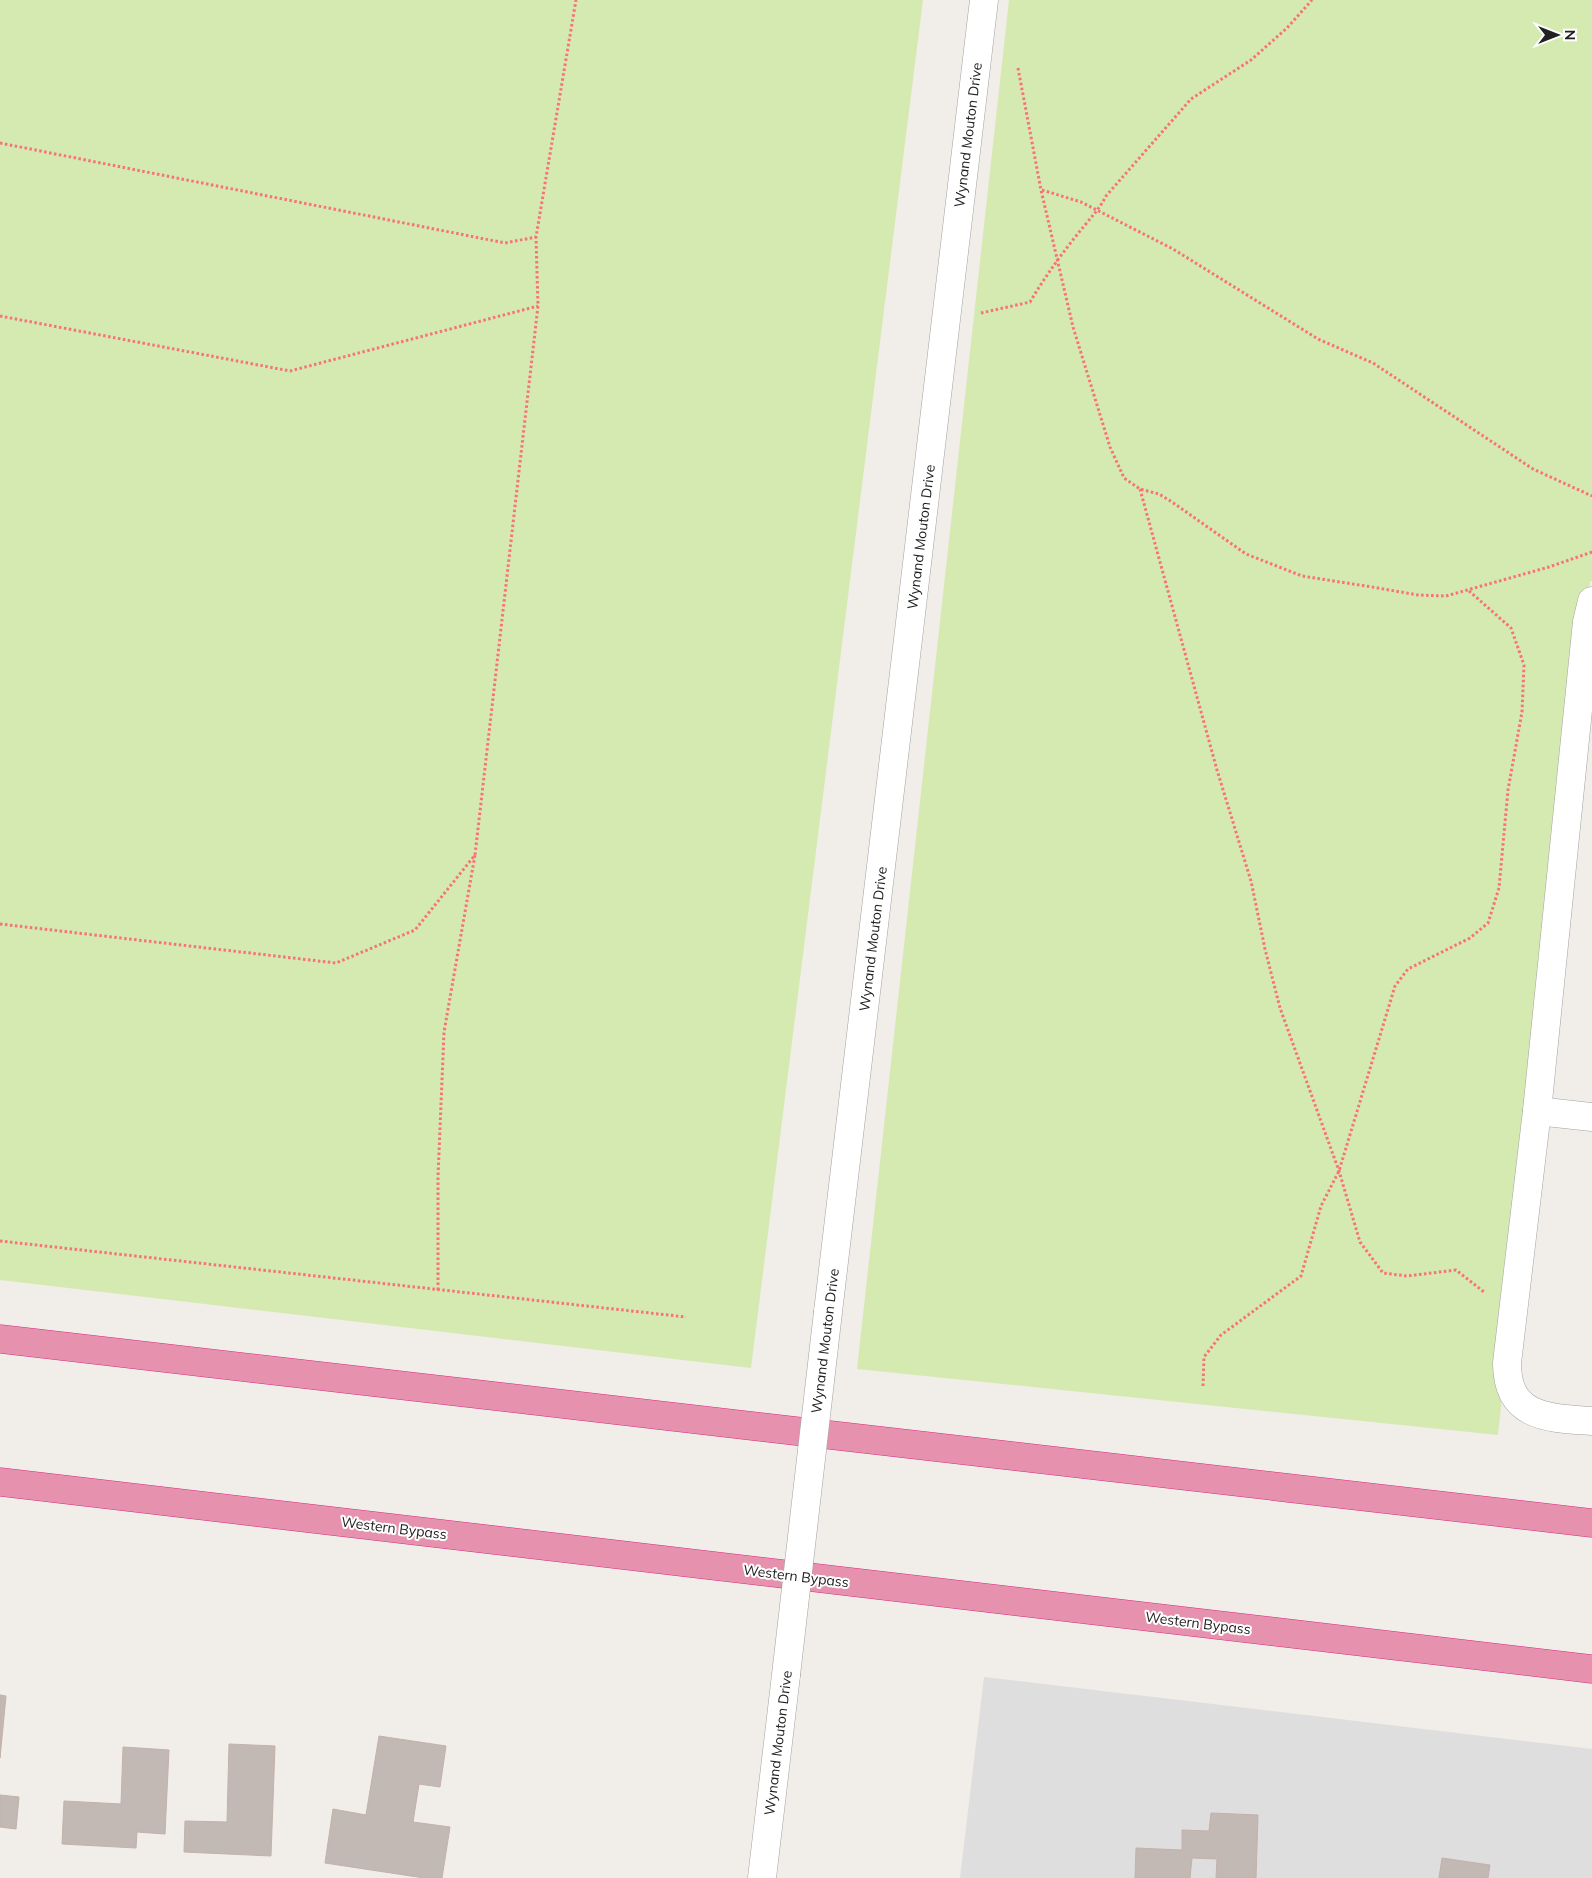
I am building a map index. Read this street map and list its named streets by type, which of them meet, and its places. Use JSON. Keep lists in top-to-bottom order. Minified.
{"streets":{"highway":["Western Bypass"],"street":["Wynand Mouton Drive"]},"north":"right"}
